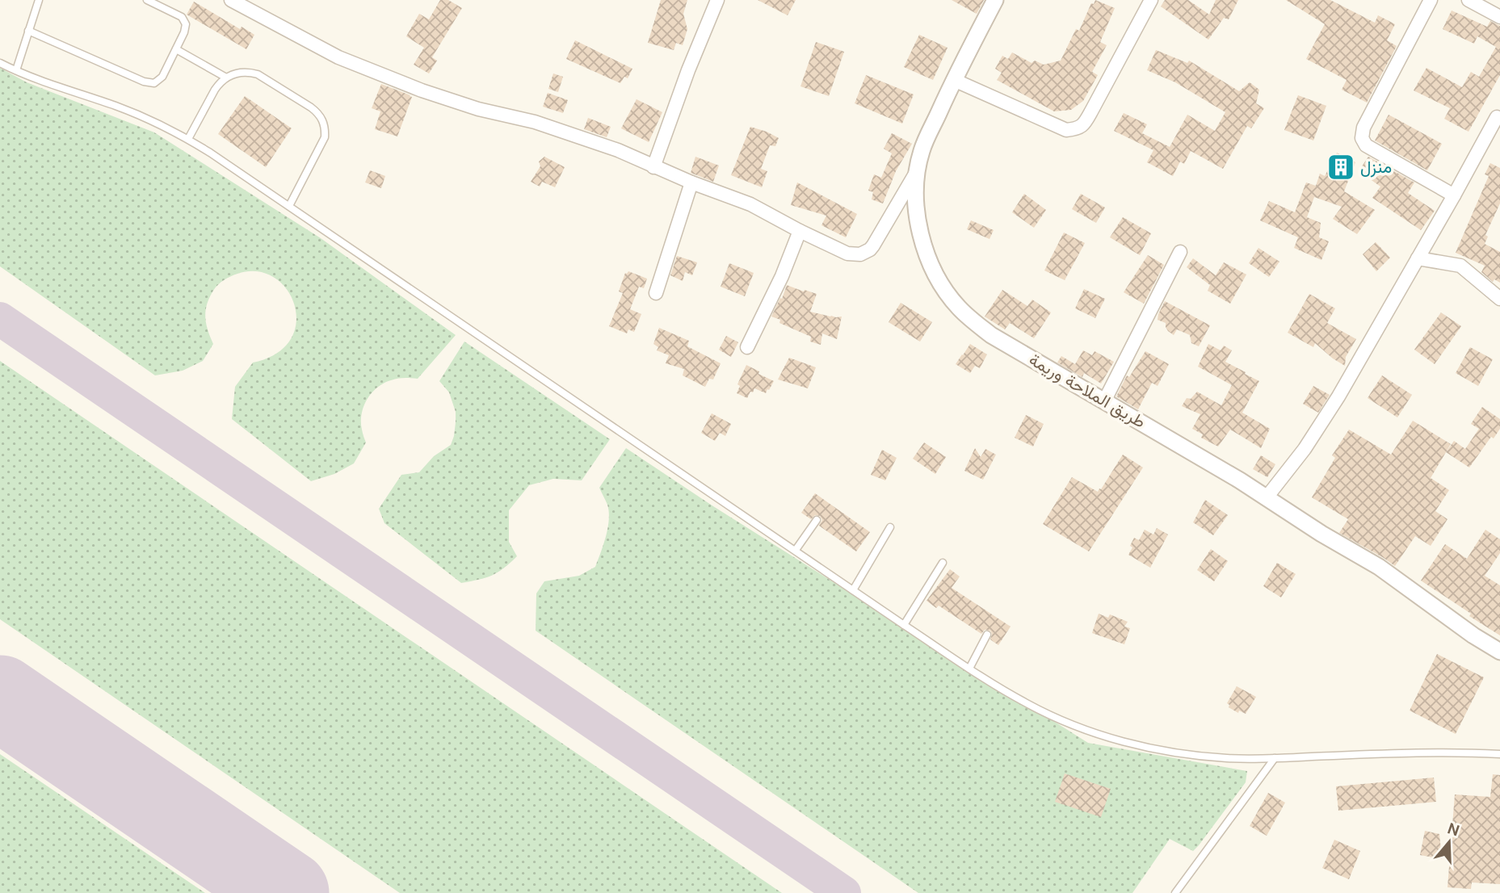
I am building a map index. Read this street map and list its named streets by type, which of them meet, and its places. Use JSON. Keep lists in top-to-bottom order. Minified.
{"streets":{"street":["طريق الملاحة وريمة"]},"places":{"building":["منزل"]},"north":"top"}
